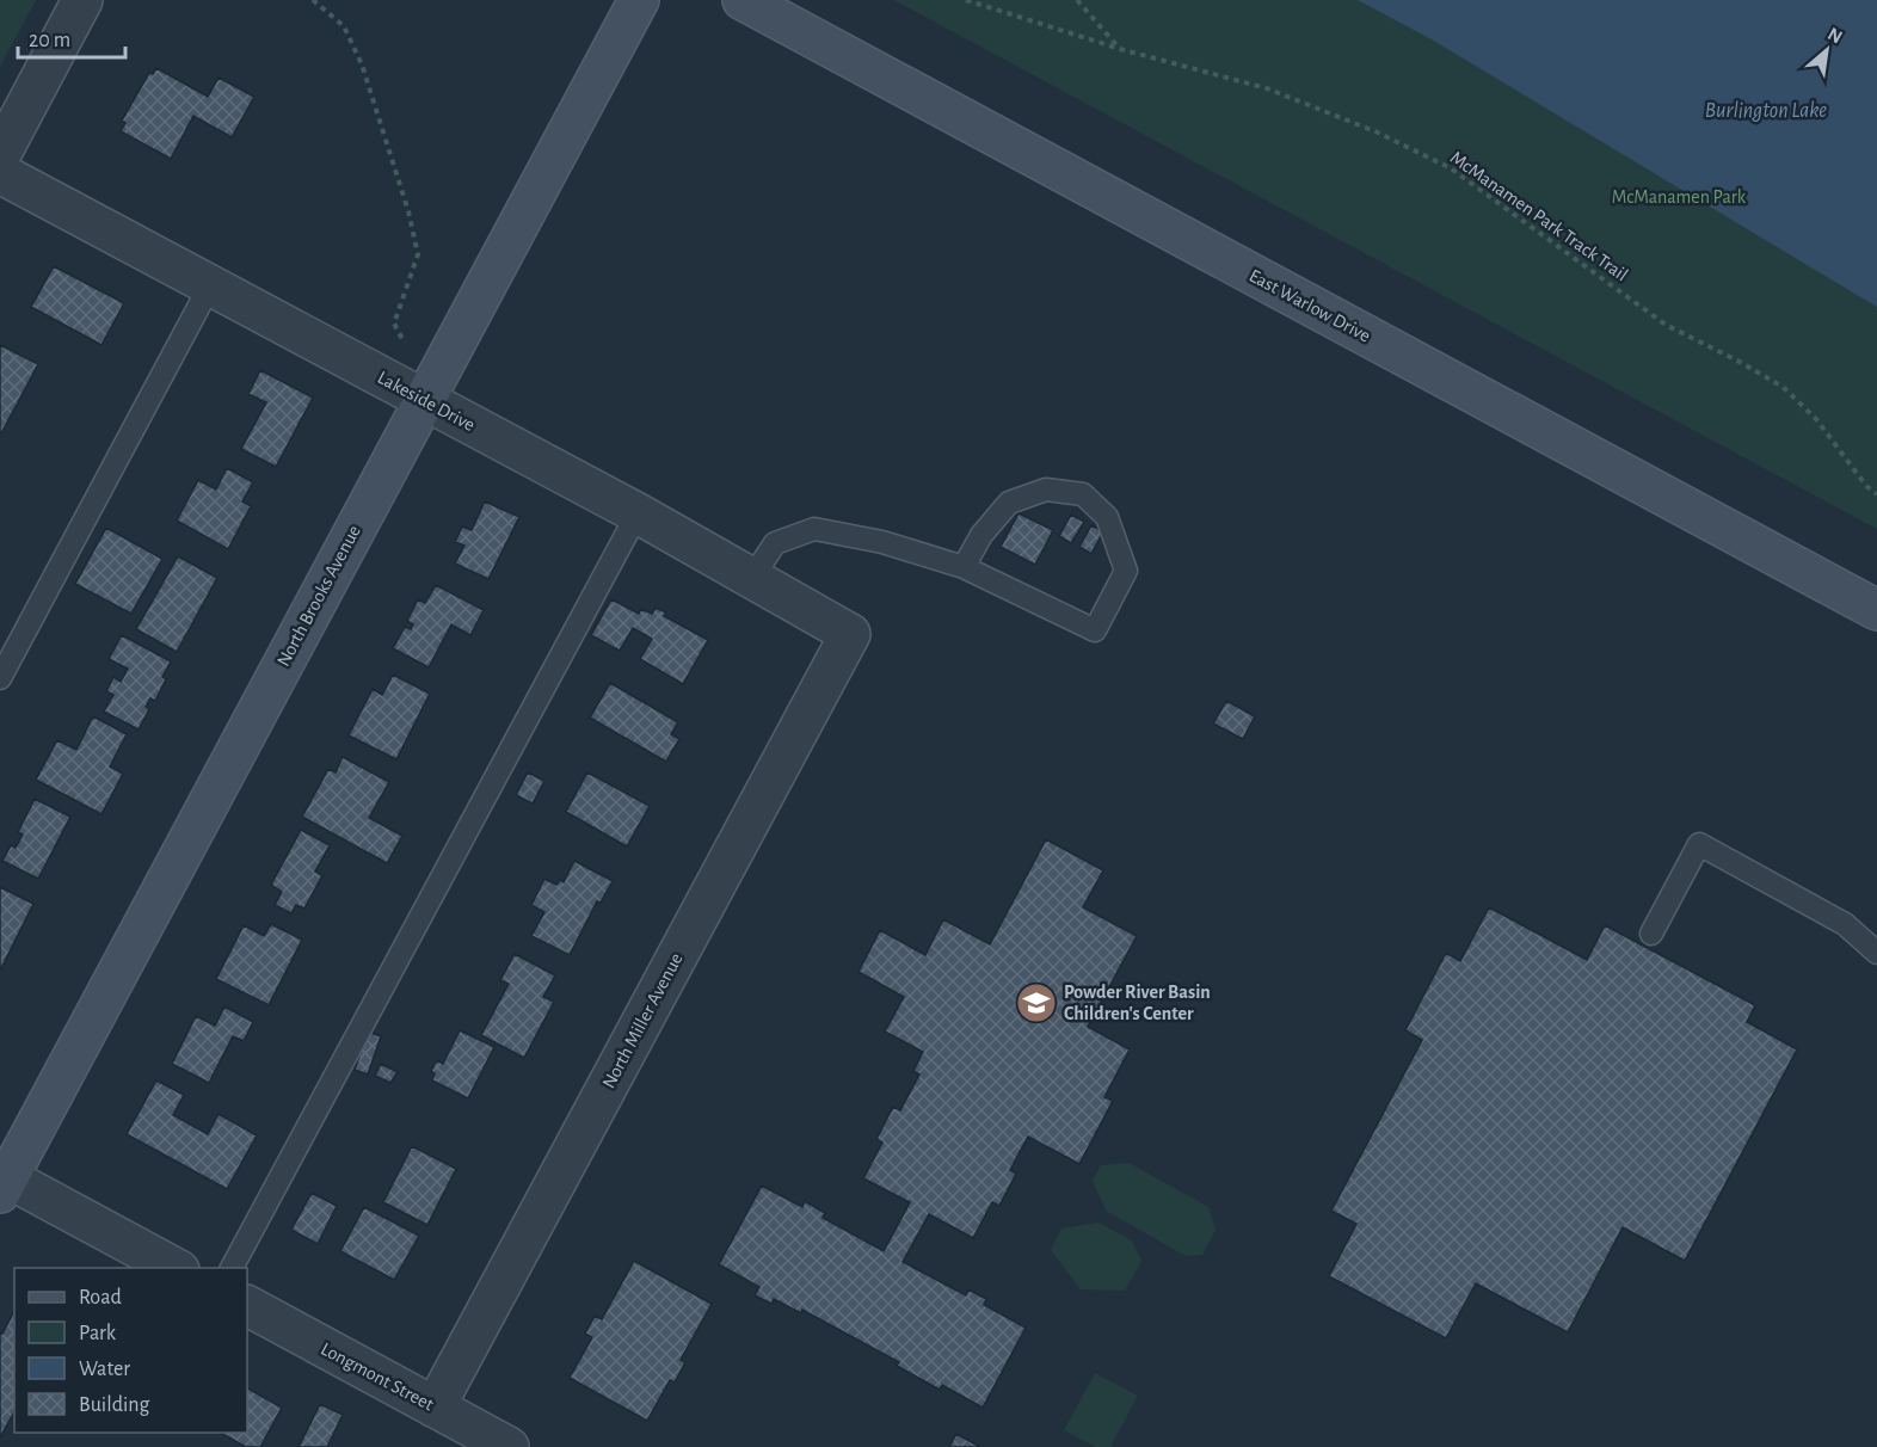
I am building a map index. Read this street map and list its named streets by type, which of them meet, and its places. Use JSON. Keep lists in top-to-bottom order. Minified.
{"streets":{"street":["East Warlow Drive","Lakeside Drive","North Brooks Avenue","North Miller Avenue","Longmont Street"],"path":["McManamen Park Track Trail"]},"crossings":[["Lakeside Drive","North Brooks Avenue"],["Lakeside Drive","North Miller Avenue"],["North Miller Avenue","Longmont Street"]],"water":["Burlington Lake"],"parks":["McManamen Park"],"places":{"school or university":["Powder River Basin Children's Center"]},"legend":["Road","Park","Water","Building"],"scale_bar":"20 m","north":"top right"}
